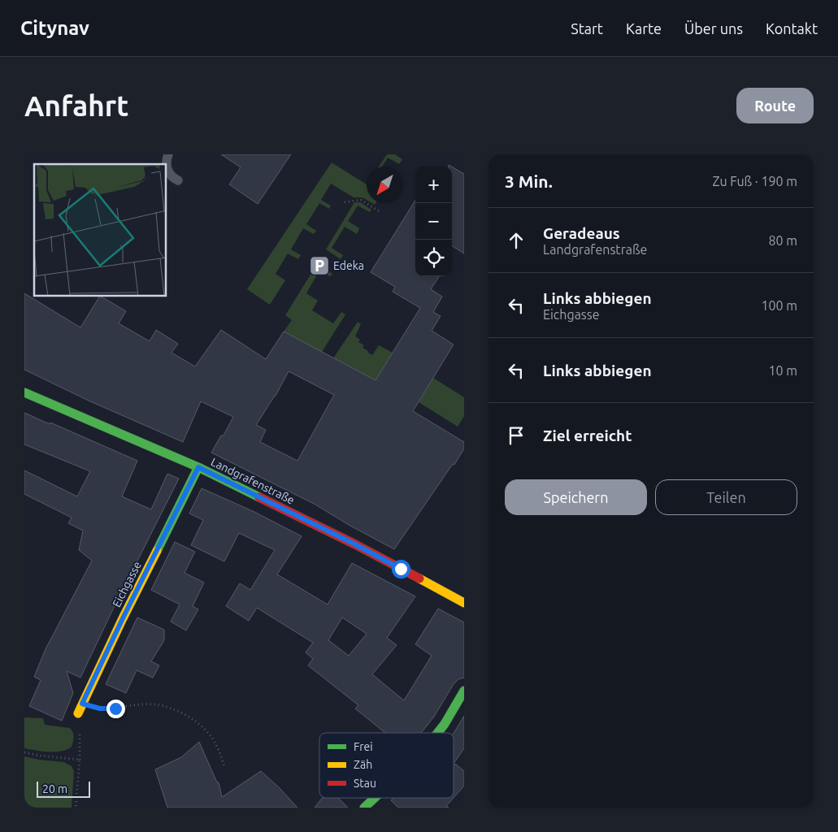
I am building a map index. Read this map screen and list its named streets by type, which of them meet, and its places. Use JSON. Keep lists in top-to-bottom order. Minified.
{"streets":{"street":["Landgrafenstraße","Eichgasse"]},"crossings":[["Landgrafenstraße","Eichgasse"]],"places":{"parking":["Edeka"]},"legend":["Frei","Zäh","Stau"],"scale_bar":"20 m","north":"bottom left","page":{"header":"Citynav","nav":["Start","Karte","Über uns","Kontakt"],"buttons":["Route",["Speichern","Teilen"]],"title":"Anfahrt","heading":["3 Min.","Zu Fuß · 190 m"],"map_buttons":["+","−"],"list":[["Geradeaus","Landgrafenstraße","80 m"],["Links abbiegen","Eichgasse","100 m"],["Links abbiegen","10 m"],"Ziel erreicht"],"scale":"20 m"}}
